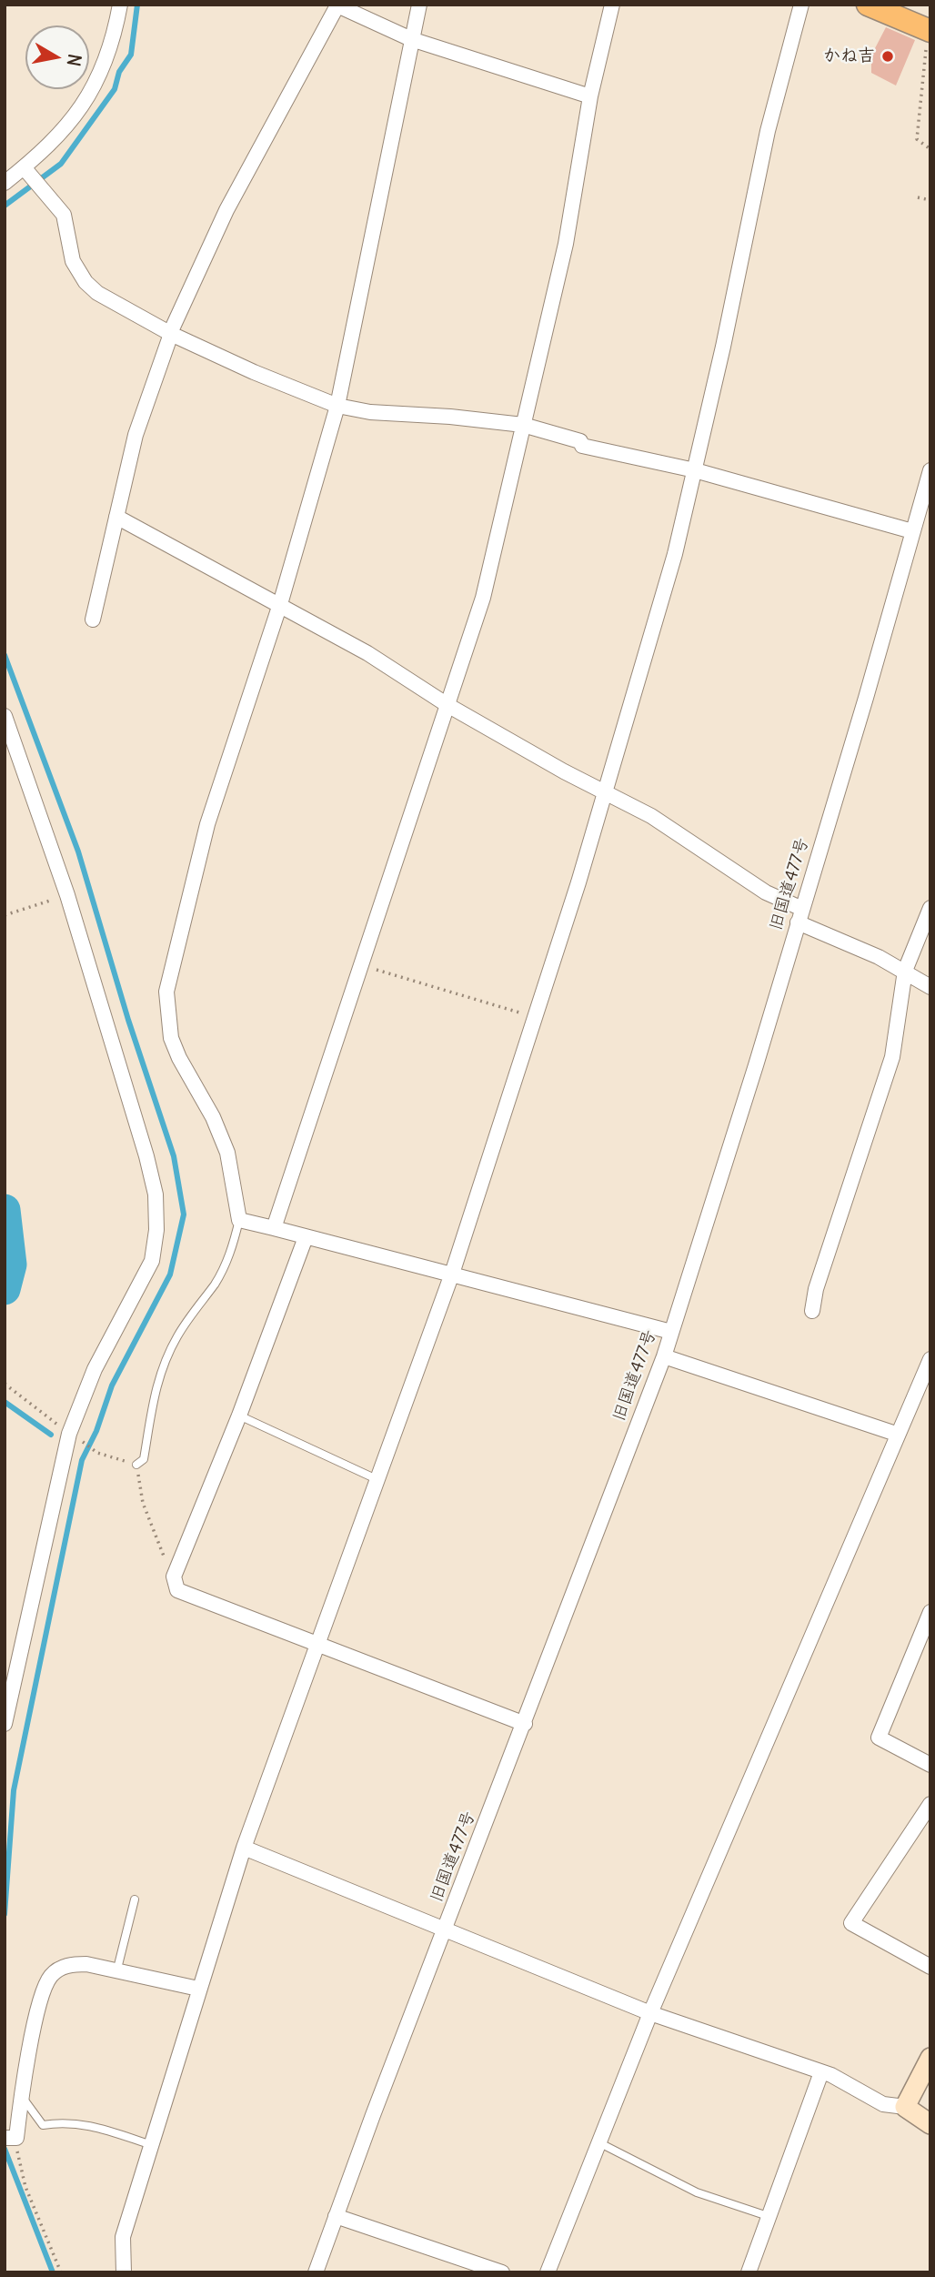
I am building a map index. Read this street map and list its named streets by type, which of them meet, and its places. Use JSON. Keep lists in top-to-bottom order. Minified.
{"streets":{"street":["旧国道477号"]},"places":["かね吉"],"north":"right"}
